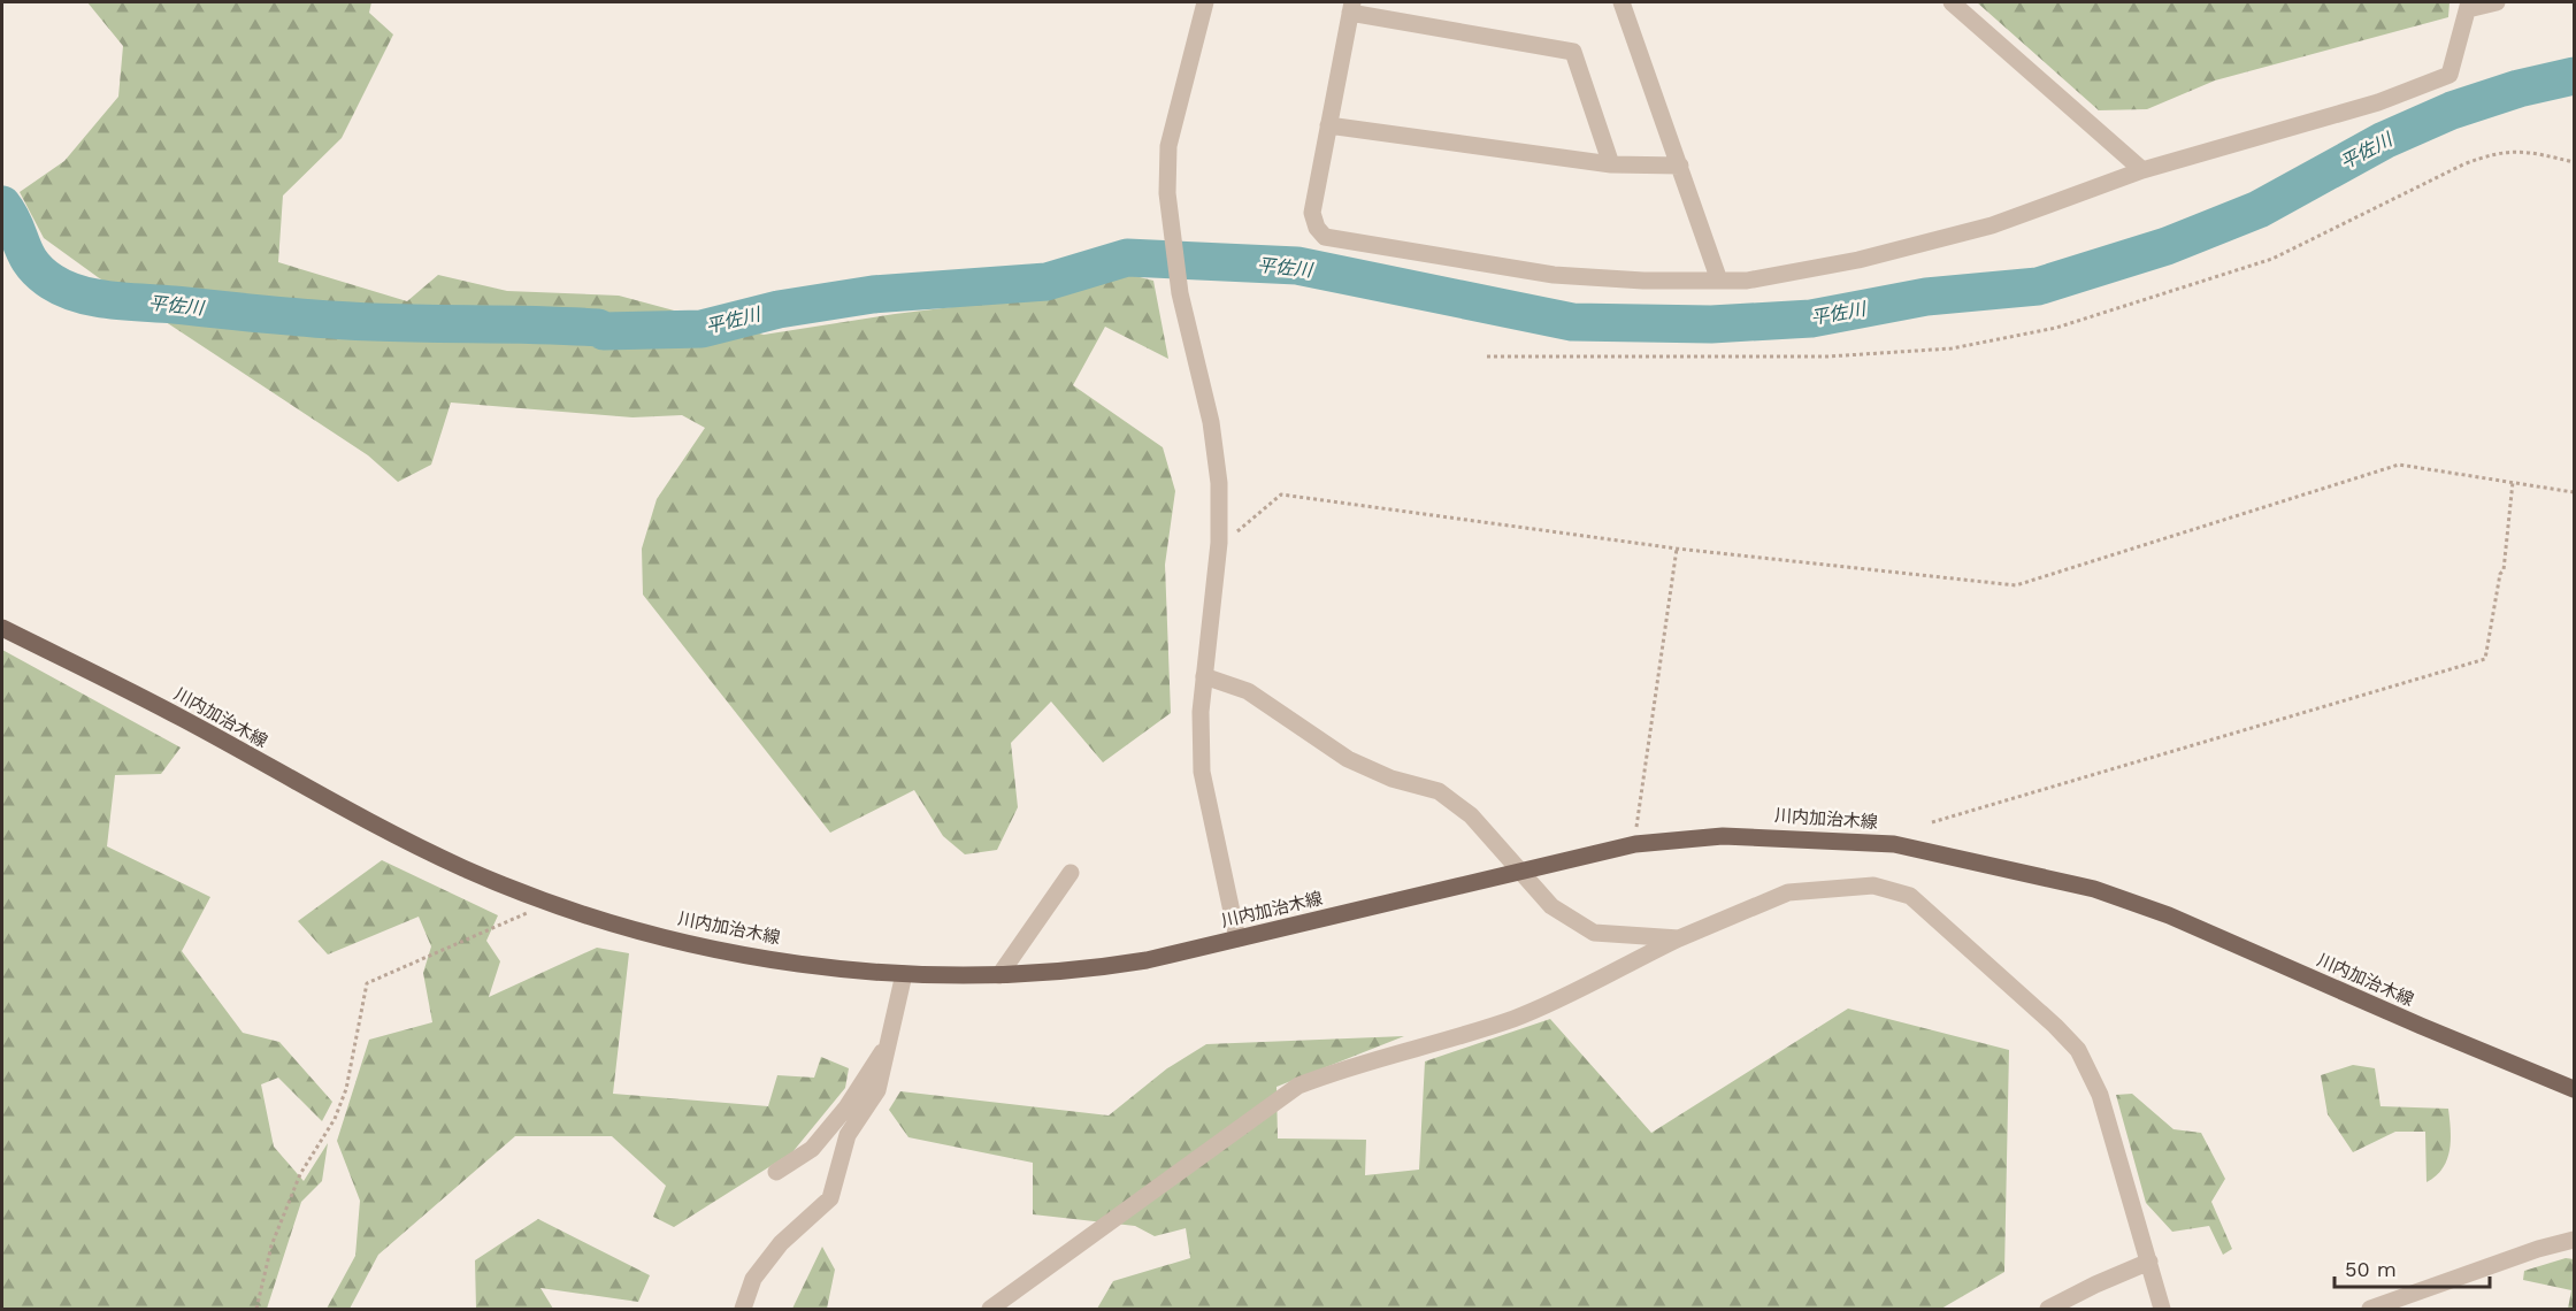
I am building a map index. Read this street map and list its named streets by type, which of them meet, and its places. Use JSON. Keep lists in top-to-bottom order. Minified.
{"streets":{"main road":["川内加治木線"]},"water":["平佐川"],"scale_bar":"50 m"}
